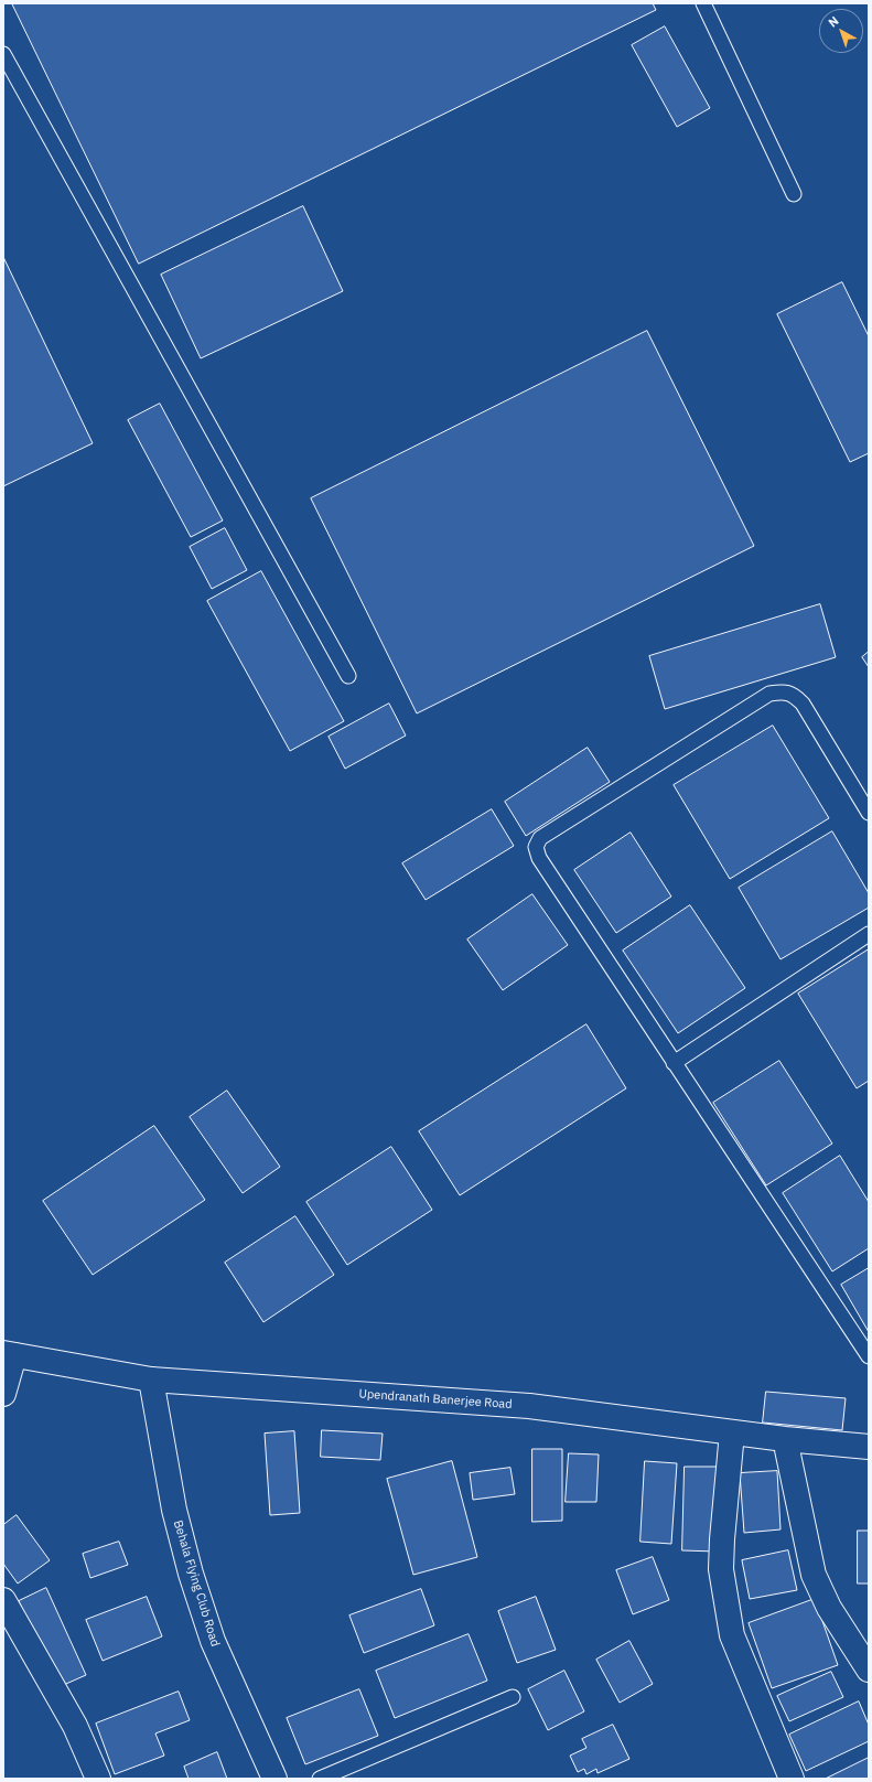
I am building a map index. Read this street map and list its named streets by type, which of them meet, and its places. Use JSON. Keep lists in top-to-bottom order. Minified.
{"streets":{"street":["Upendranath Banerjee Road","Behala Flying Club Road"]},"crossings":[["Upendranath Banerjee Road","Behala Flying Club Road"]],"north":"top left"}
